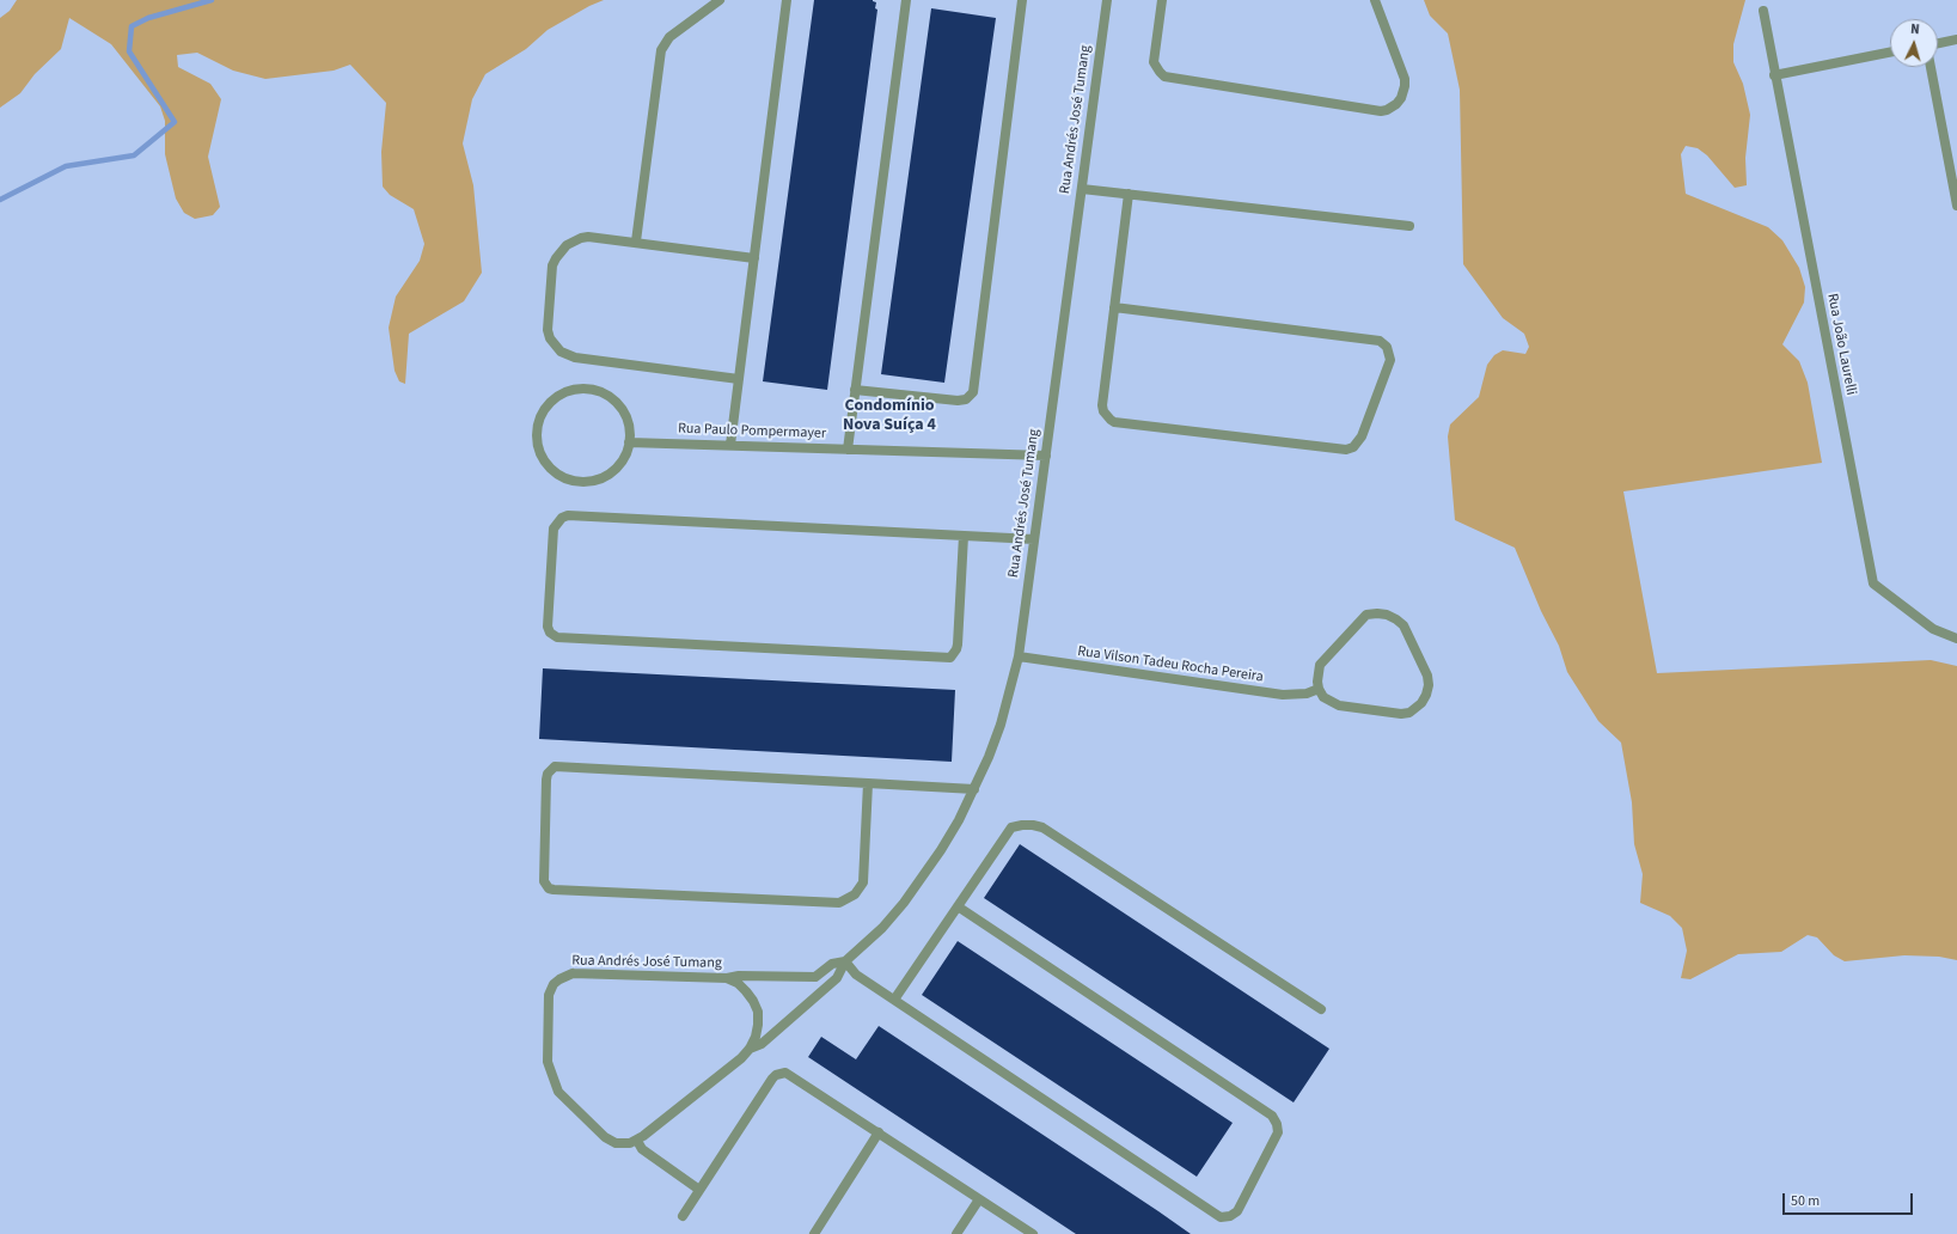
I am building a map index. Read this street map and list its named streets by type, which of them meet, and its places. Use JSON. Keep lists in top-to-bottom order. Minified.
{"streets":{"street":["Rua Andrés José Tumang","Rua João Laurelli","Rua Paulo Pompermayer","Rua Vilson Tadeu Rocha Pereira"]},"crossings":[["Rua Andrés José Tumang","Rua Paulo Pompermayer"],["Rua Andrés José Tumang","Rua Vilson Tadeu Rocha Pereira"]],"districts":["Condomínio Nova Suíça 4"],"scale_bar":"50 m","north":"top"}
